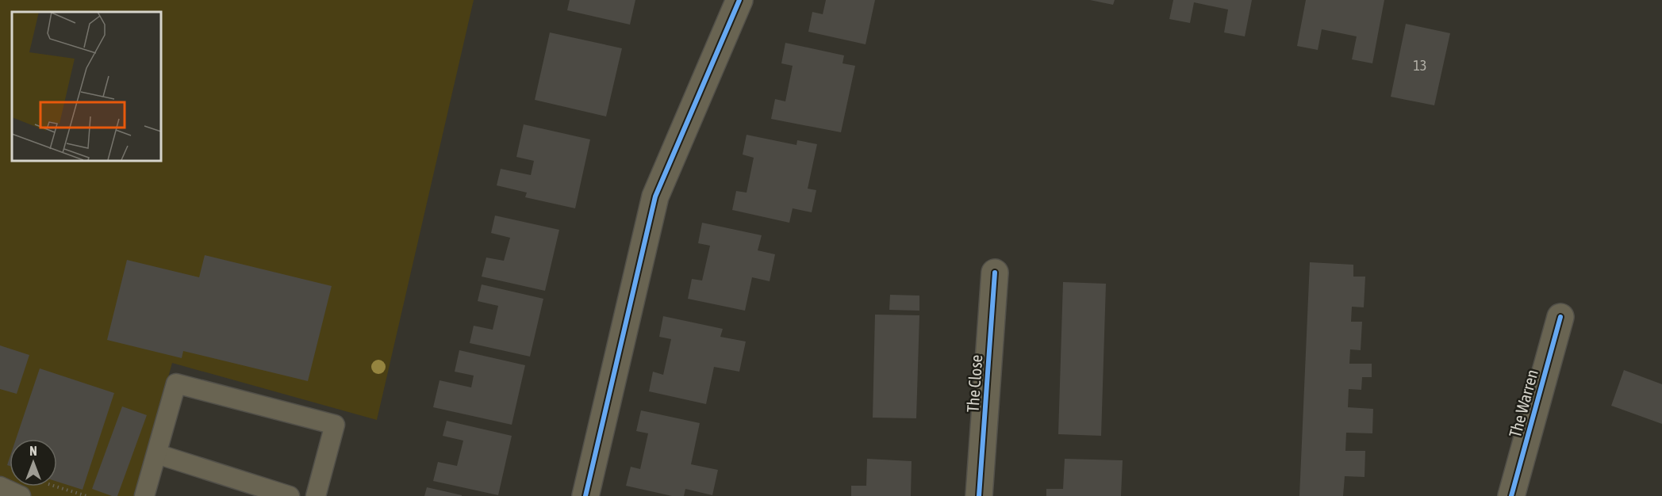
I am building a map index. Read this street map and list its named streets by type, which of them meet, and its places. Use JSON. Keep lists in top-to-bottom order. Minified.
{"streets":{"street":["The Close","The Warren"]},"house_numbers":["13"],"north":"top"}
